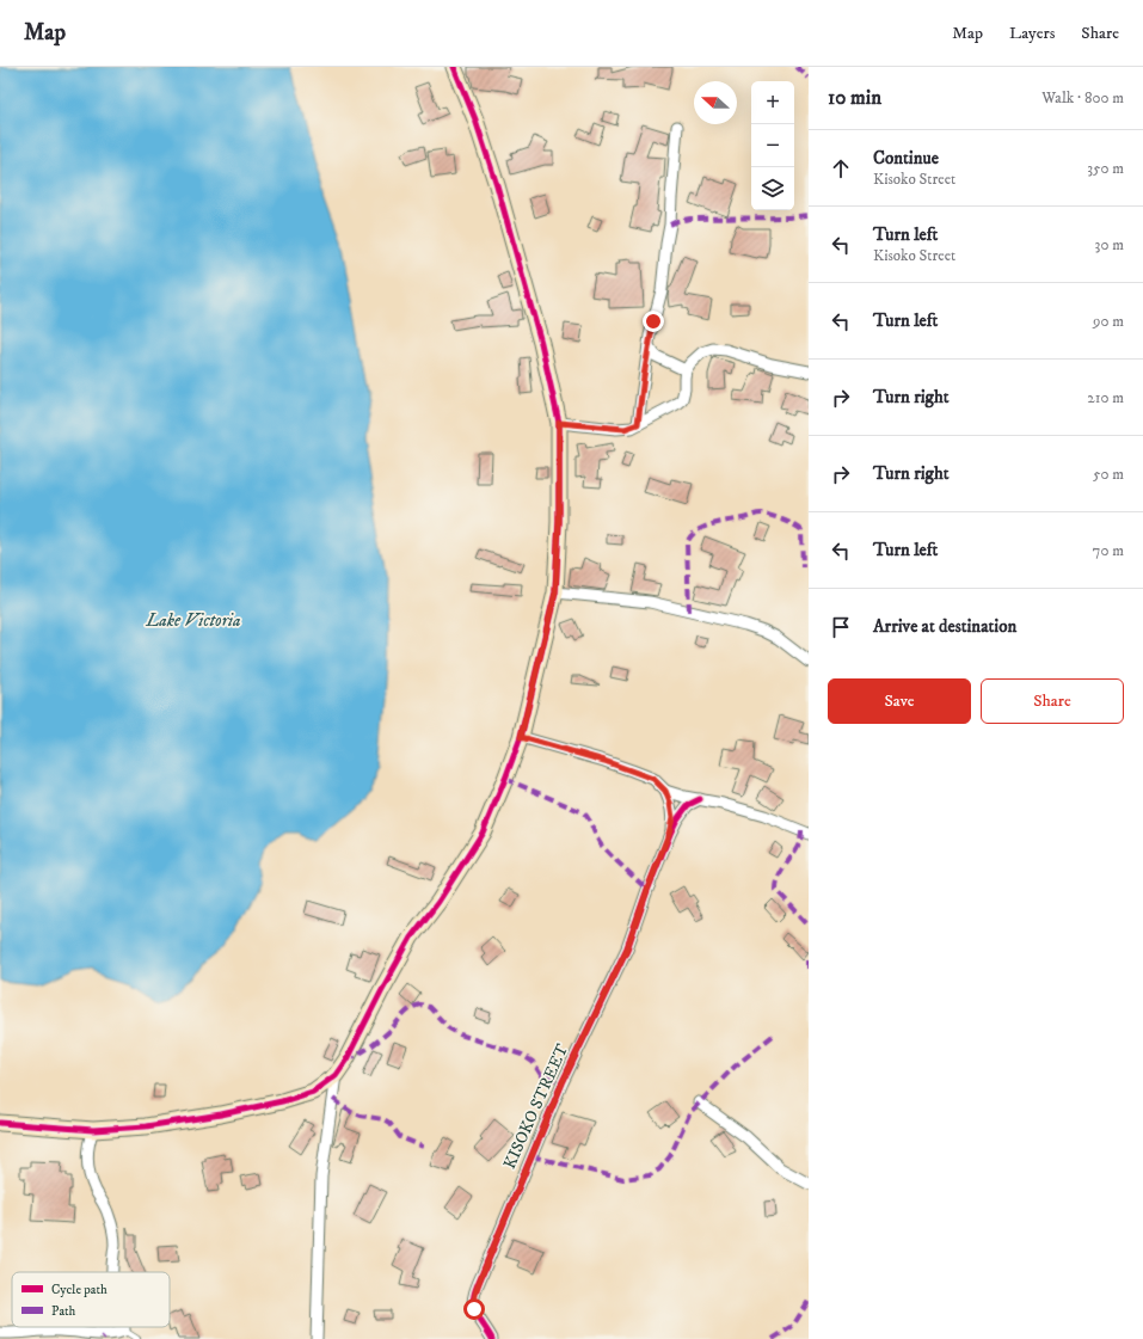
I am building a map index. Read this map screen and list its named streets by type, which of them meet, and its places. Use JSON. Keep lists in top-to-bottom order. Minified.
{"streets":{"street":["KISOKO STREET"]},"water":["Lake Victoria"],"legend":["Cycle path","Path"],"north":"left","page":{"header":"Map","nav":["Map","Layers","Share"],"heading":["10 min","Walk · 800 m"],"map_buttons":["+","−"],"list":[["Continue","Kisoko Street","350 m"],["Turn left","Kisoko Street","30 m"],["Turn left","90 m"],["Turn right","210 m"],["Turn right","50 m"],["Turn left","70 m"],"Arrive at destination"],"buttons":["Save","Share"]}}
